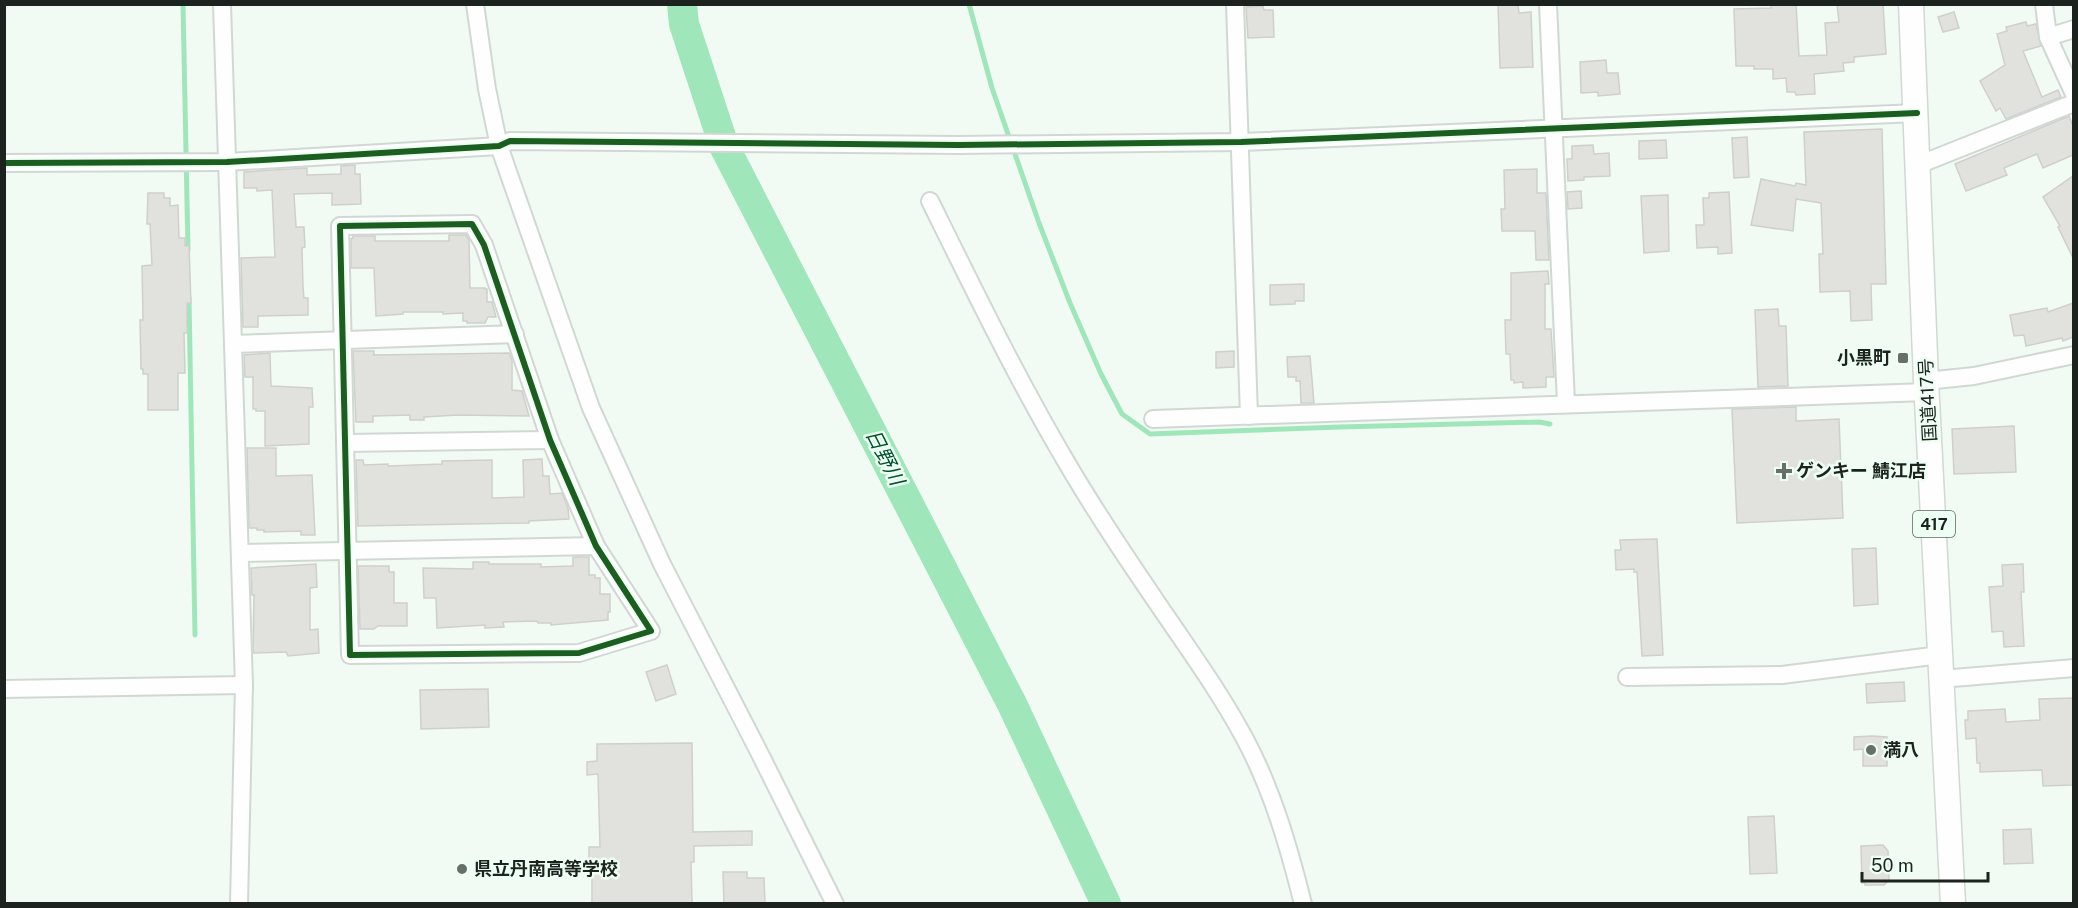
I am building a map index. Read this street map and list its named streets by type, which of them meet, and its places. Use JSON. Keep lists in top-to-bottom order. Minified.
{"streets":{"highway":["国道417号","417"]},"water":["日野川"],"places":{"transit":["小黒町"],"health":["ゲンキー 鯖江店"],"other":["満八","県立丹南高等学校"]},"scale_bar":"50 m"}
